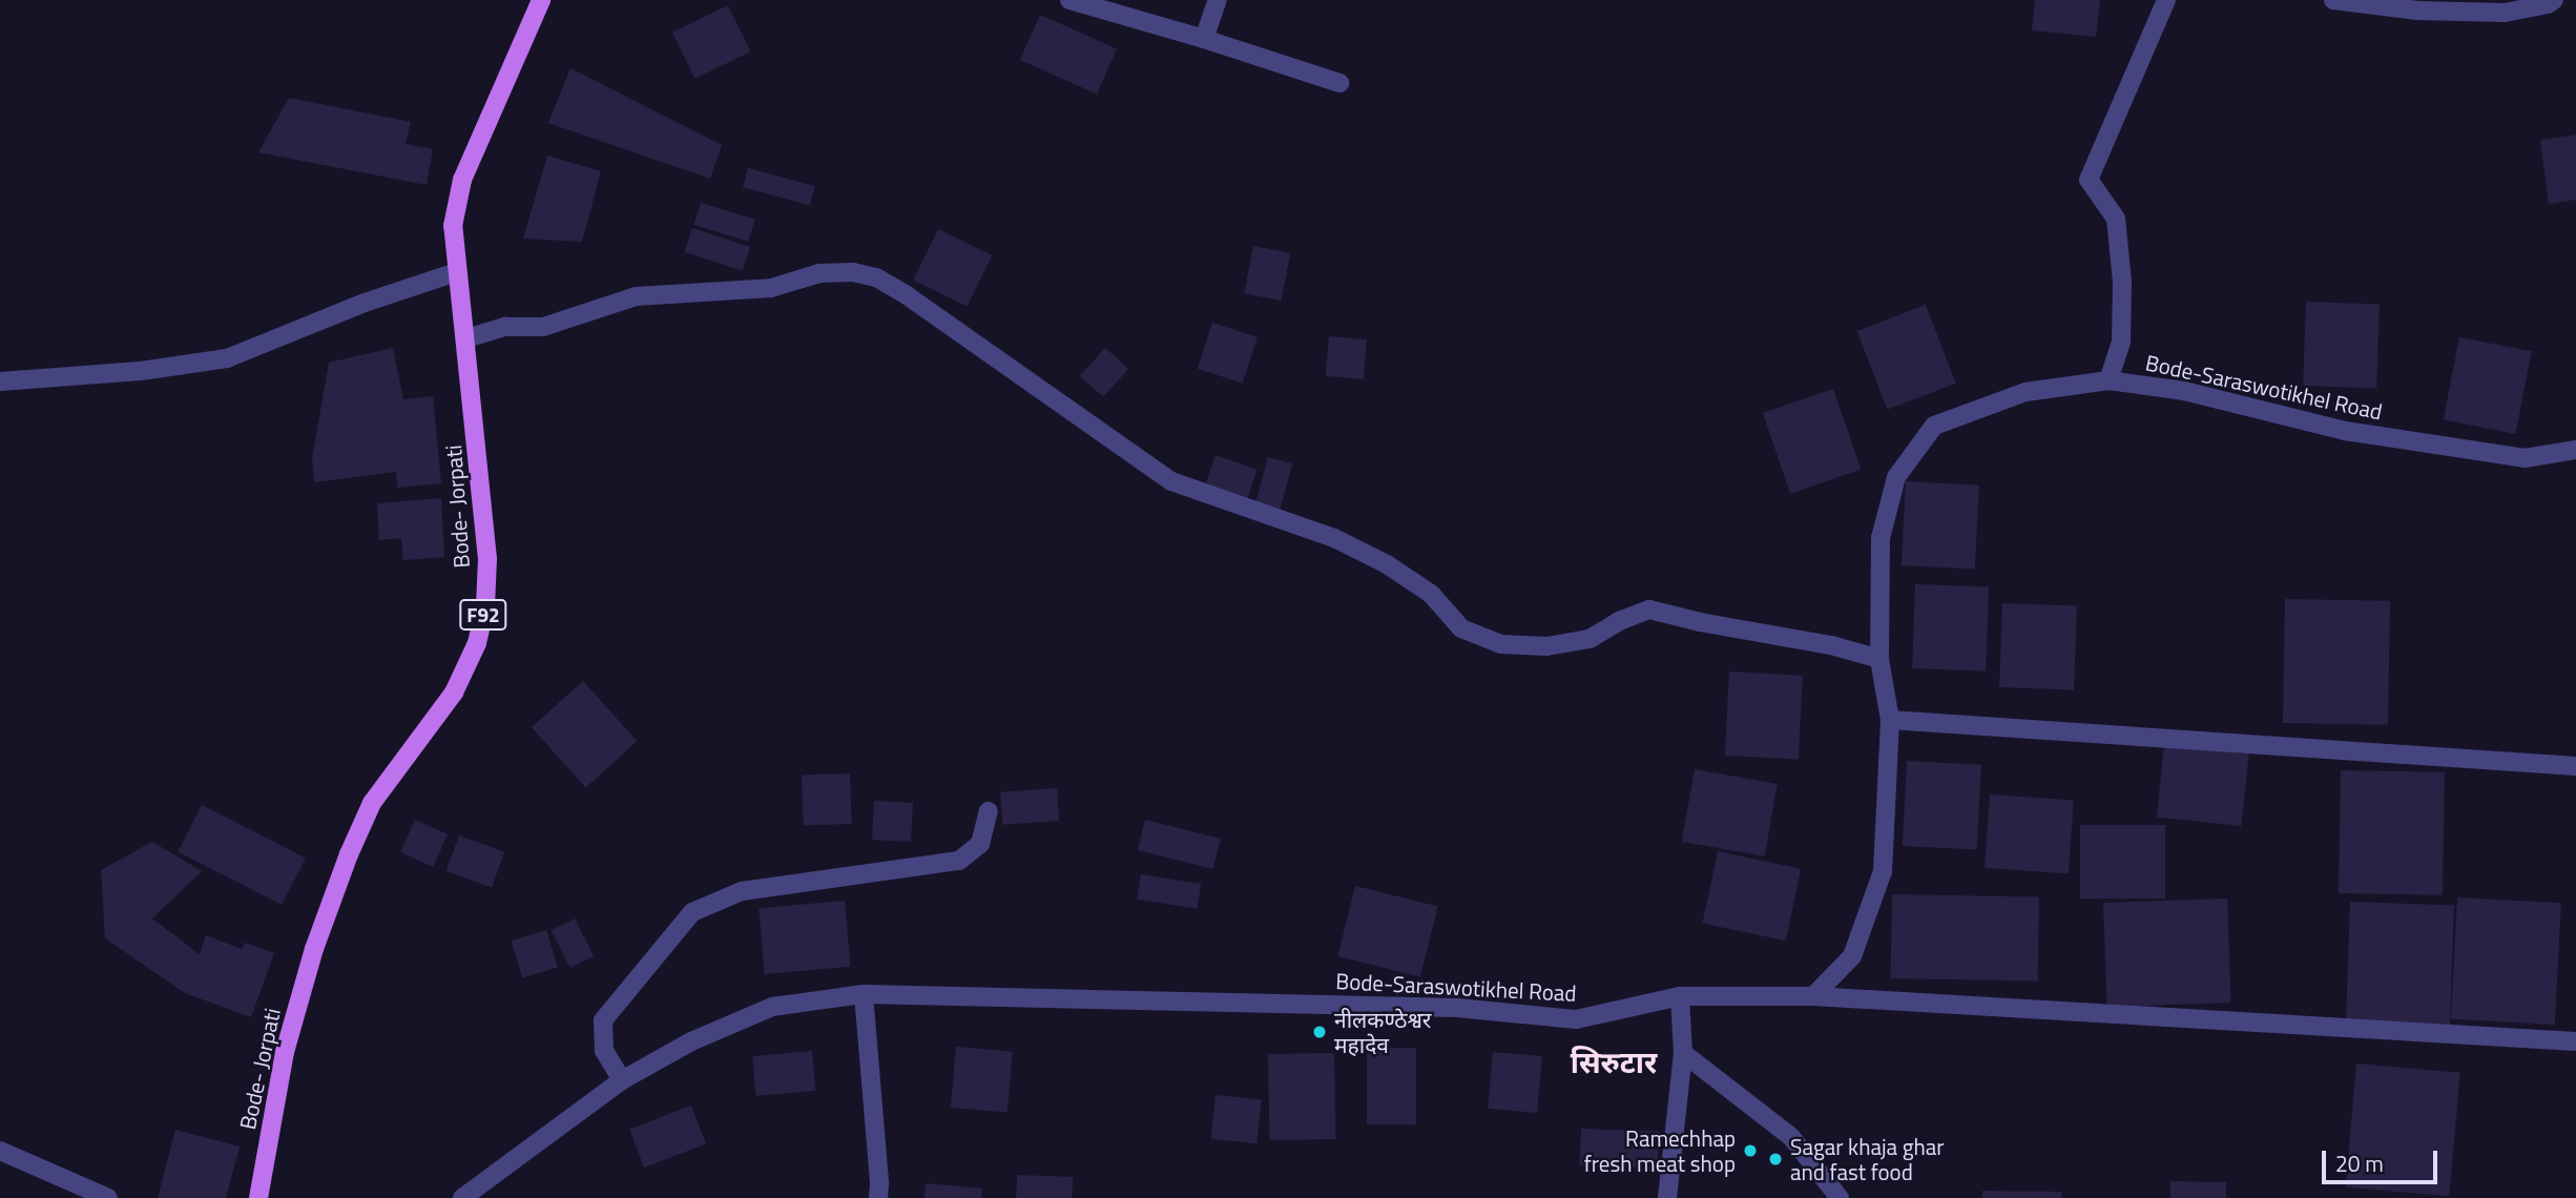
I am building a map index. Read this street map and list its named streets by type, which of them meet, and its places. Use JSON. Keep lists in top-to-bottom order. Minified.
{"streets":{"main road":["Bode- Jorpati","F92"],"street":["Bode-Saraswotikhel Road"]},"districts":["सिरुटार"],"places":["नीलकण्ठेश्वर महादेव","Ramechhap fresh meat shop","Sagar khaja ghar and fast food"],"scale_bar":"20 m"}
